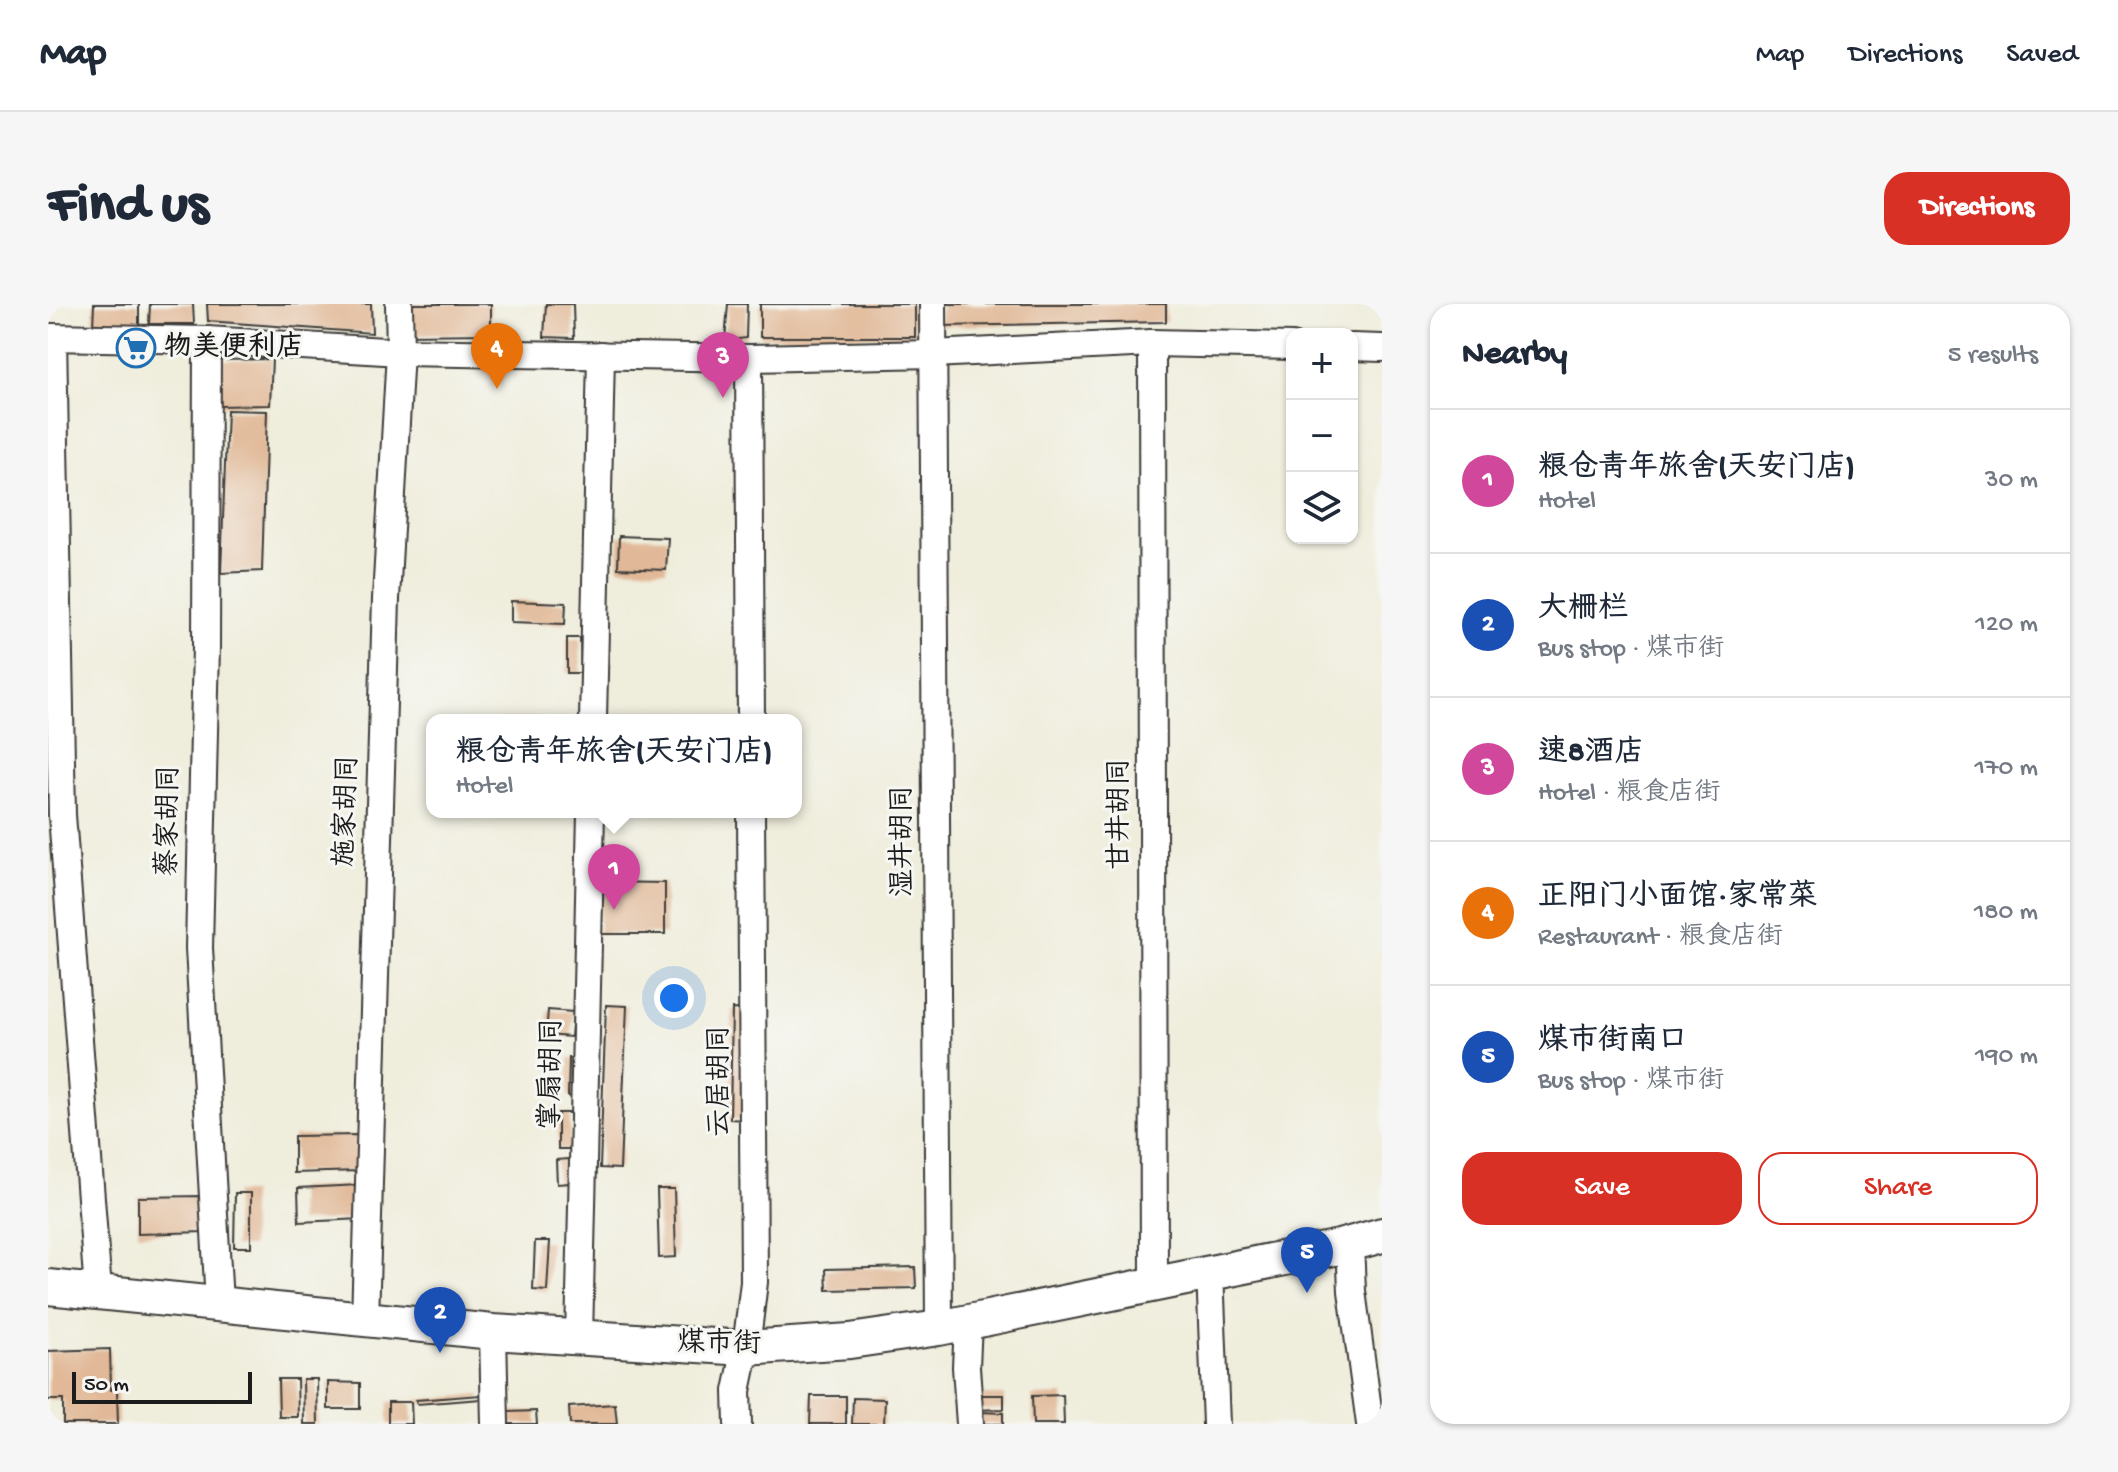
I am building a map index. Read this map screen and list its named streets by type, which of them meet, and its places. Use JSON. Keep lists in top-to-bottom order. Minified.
{"streets":{"main road":["煤市街"],"street":["施家胡同","甘井胡同","蔡家胡同","湿井胡同","掌扇胡同","云居胡同"]},"crossings":[["施家胡同","煤市街"],["甘井胡同","煤市街"],["蔡家胡同","煤市街"],["湿井胡同","煤市街"],["掌扇胡同","煤市街"],["云居胡同","煤市街"]],"places":{"supermarket":["物美便利店"]},"scale_bar":"50 m","page":{"header":"Map","nav":["Map","Directions","Saved"],"buttons":["Directions",["Save","Share"]],"title":"Find us","heading":["Nearby","5 results"],"pins":["4","3","1","5","2"],"map_buttons":["+","−"],"list":[{"mark":"1","name":"粮仓青年旅舍(天安门店)","note":"Hotel","value":"30 m"},{"mark":"2","name":"大栅栏","note":"Bus stop · 煤市街","value":"120 m"},{"mark":"3","name":"速8酒店","note":"Hotel · 粮食店街","value":"170 m"},{"mark":"4","name":"正阳门小面馆·家常菜","note":"Restaurant · 粮食店街","value":"180 m"},{"mark":"5","name":"煤市街南口","note":"Bus stop · 煤市街","value":"190 m"}],"popup":["粮仓青年旅舍(天安门店)","Hotel"],"scale":"50 m"}}
